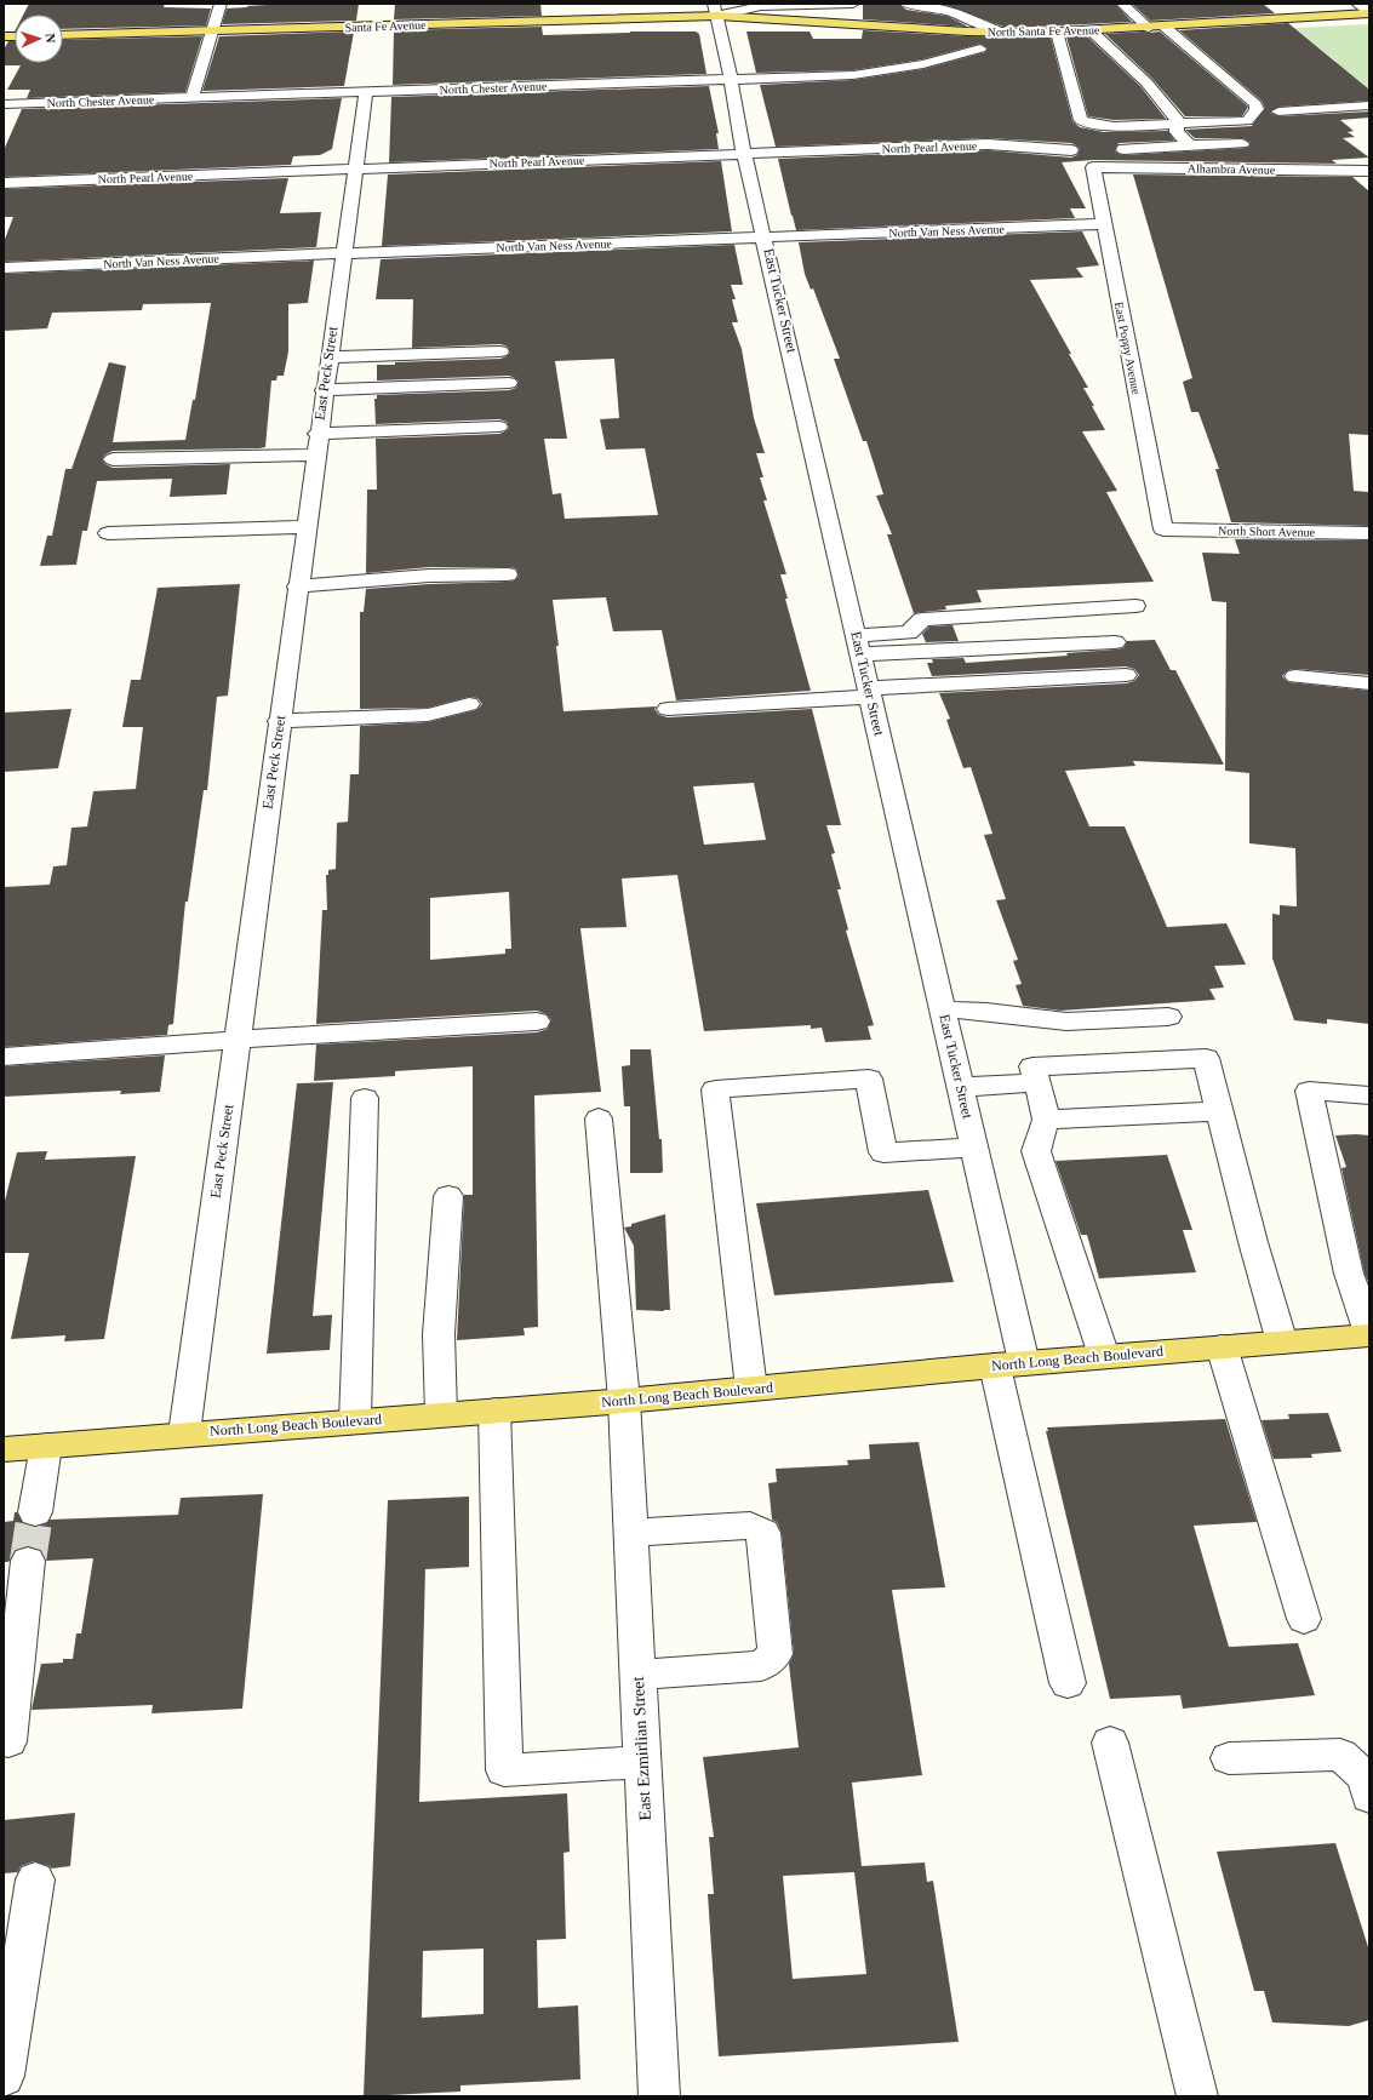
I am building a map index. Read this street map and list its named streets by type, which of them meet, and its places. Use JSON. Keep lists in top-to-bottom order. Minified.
{"streets":{"main road":["Santa Fe Avenue","North Santa Fe Avenue","North Long Beach Boulevard"],"street":["North Chester Avenue","North Pearl Avenue","Alhambra Avenue","North Van Ness Avenue","East Tucker Street","East Poppy Avenue","East Peck Street","North Short Avenue","East Ezmirlian Street"]},"crossings":[["Santa Fe Avenue","North Santa Fe Avenue"],["Santa Fe Avenue","East Tucker Street"],["North Santa Fe Avenue","East Tucker Street"],["North Chester Avenue","East Tucker Street"],["North Chester Avenue","East Peck Street"],["North Pearl Avenue","East Tucker Street"],["North Pearl Avenue","East Peck Street"],["Alhambra Avenue","East Poppy Avenue"],["North Van Ness Avenue","East Tucker Street"],["North Van Ness Avenue","East Poppy Avenue"],["North Van Ness Avenue","East Peck Street"],["East Tucker Street","North Long Beach Boulevard"],["East Poppy Avenue","North Short Avenue"],["East Peck Street","North Long Beach Boulevard"],["North Long Beach Boulevard","East Ezmirlian Street"]],"north":"right"}
